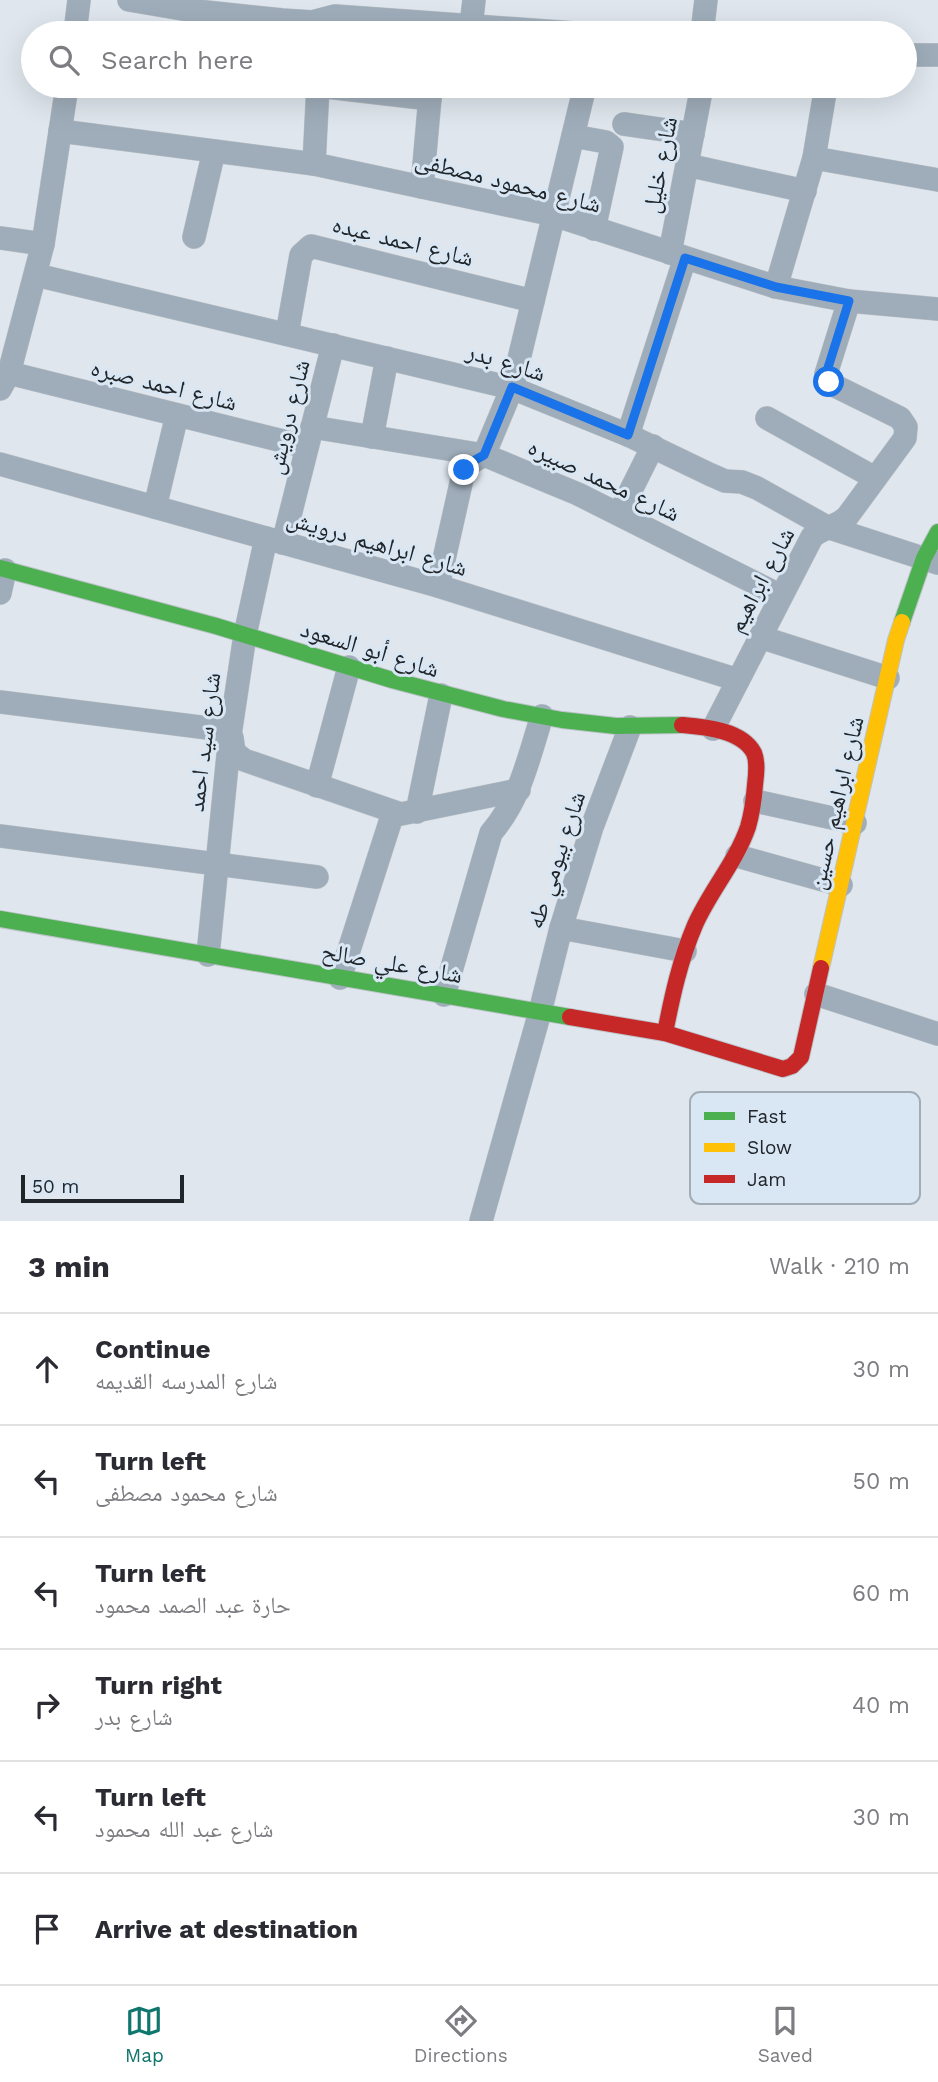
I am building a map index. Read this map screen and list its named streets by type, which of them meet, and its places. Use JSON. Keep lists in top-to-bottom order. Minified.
{"streets":{"street":["شارع خليل","شارع محمود مصطفى","شارع احمد عبده","شارع بدر","شارع احمد صبره","شارع درويش","شارع محمد صبيره","شارع ابراهيم درويش","شارع ابراهيم","شارع أبو السعود","شارع سيد احمد","شارع ابراهيم حسين","شارع بيومي طه","شارع علي صالح"]},"crossings":[["شارع خليل","شارع محمود مصطفى"],["شارع خليل","شارع بدر"],["شارع محمود مصطفى","شارع ابراهيم"],["شارع احمد عبده","شارع بدر"],["شارع بدر","شارع درويش"],["شارع بدر","شارع ابراهيم"],["شارع بدر","شارع ابراهيم حسين"],["شارع احمد صبره","شارع درويش"],["شارع احمد صبره","شارع محمد صبيره"],["شارع درويش","شارع محمد صبيره"],["شارع درويش","شارع ابراهيم درويش"],["شارع درويش","شارع سيد احمد"],["شارع محمد صبيره","شارع ابراهيم"],["شارع ابراهيم درويش","شارع ابراهيم"],["شارع ابراهيم درويش","شارع سيد احمد"],["شارع ابراهيم","شارع أبو السعود"],["شارع أبو السعود","شارع سيد احمد"],["شارع أبو السعود","شارع بيومي طه"],["شارع سيد احمد","شارع علي صالح"],["شارع ابراهيم حسين","شارع علي صالح"],["شارع بيومي طه","شارع علي صالح"]],"legend":["Fast","Slow","Jam"],"scale_bar":"50 m","page":{"search":"Search here","scale":"50 m","heading":["3 min","Walk · 210 m"],"list":[["Continue","شارع المدرسه القديمه","30 m"],["Turn left","شارع محمود مصطفى","50 m"],["Turn left","حارة عبد الصمد محمود","60 m"],["Turn right","شارع بدر","40 m"],["Turn left","شارع عبد الله محمود","30 m"],"Arrive at destination"],"nav":["Map","Directions","Saved"]}}
